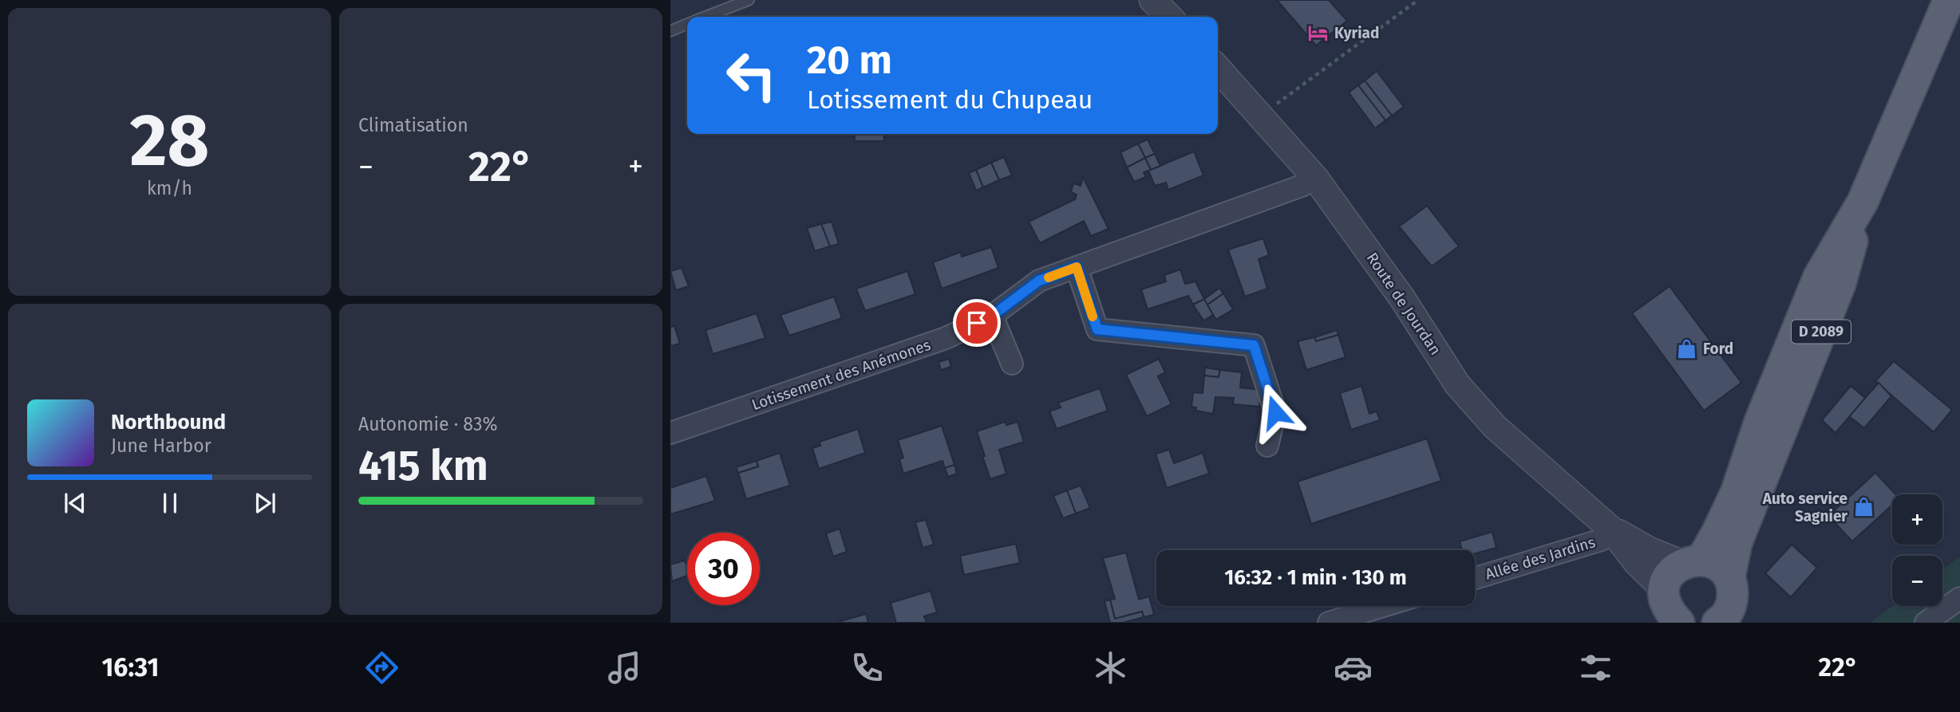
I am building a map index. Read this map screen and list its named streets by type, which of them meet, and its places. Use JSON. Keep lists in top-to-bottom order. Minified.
{"streets":{"main road":["D 2089"],"street":["Route de Jourdan","Lotissement des Anémones","Allée des Jardins"]},"crossings":[["Route de Jourdan","D 2089"],["Route de Jourdan","Lotissement des Anémones"],["Route de Jourdan","Allée des Jardins"]],"places":{"hotel":["Kyriad"],"shop":["Ford","Auto service Sagnier"]},"page":{"tile":[["28","km/h"],"Climatisation",["Autonomie · 83%","415 km"]],"turn":["20 m","Lotissement du Chupeau"],"heat":["−","22°","+"],"song":["Northbound","June Harbor"],"map_buttons":["+","−"],"limit":"30","trip":"16:32 · 1 min · 130 m","tabs":["16:31","22°"]}}
